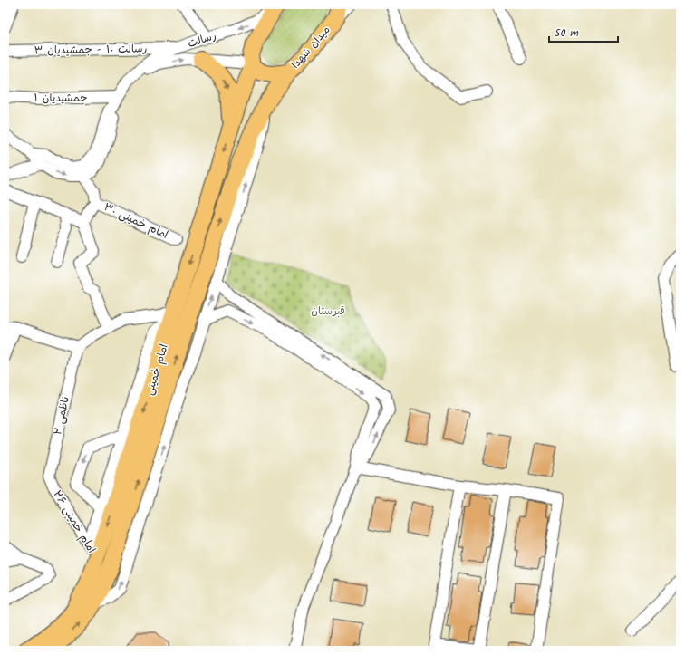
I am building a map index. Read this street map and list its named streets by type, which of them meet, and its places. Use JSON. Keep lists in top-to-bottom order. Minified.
{"streets":{"highway":["میدان شهدا","امام خمینی"],"street":["رسالت","رسالت ۱۰ - جمشیدیان ۳","جمشیدیان ۱","امام خمینی ۳۰","ناظمی ۲","امام خمینی ۲۶"]},"crossings":[["رسالت","میدان شهدا"],["رسالت","رسالت ۱۰ - جمشیدیان ۳"],["رسالت","جمشیدیان ۱"],["رسالت","امام خمینی"],["میدان شهدا","امام خمینی"],["امام خمینی","امام خمینی ۲۶"],["ناظمی ۲","امام خمینی ۲۶"]],"parks":["قبرستان"],"scale_bar":"50 m"}
